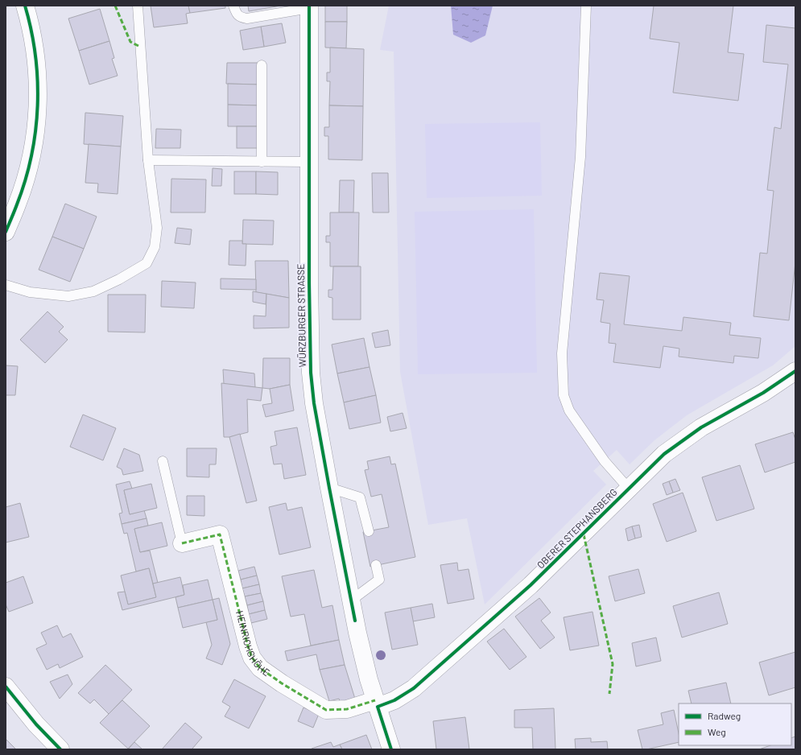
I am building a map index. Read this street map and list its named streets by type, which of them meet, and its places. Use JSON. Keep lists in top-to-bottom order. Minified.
{"streets":{"street":["WÜRZBURGER STRASSE","OBERER STEPHANSBERG","HEINRICHSHÖHE"]},"crossings":[["WÜRZBURGER STRASSE","OBERER STEPHANSBERG"],["WÜRZBURGER STRASSE","HEINRICHSHÖHE"],["OBERER STEPHANSBERG","HEINRICHSHÖHE"]],"legend":["Radweg","Weg"]}
